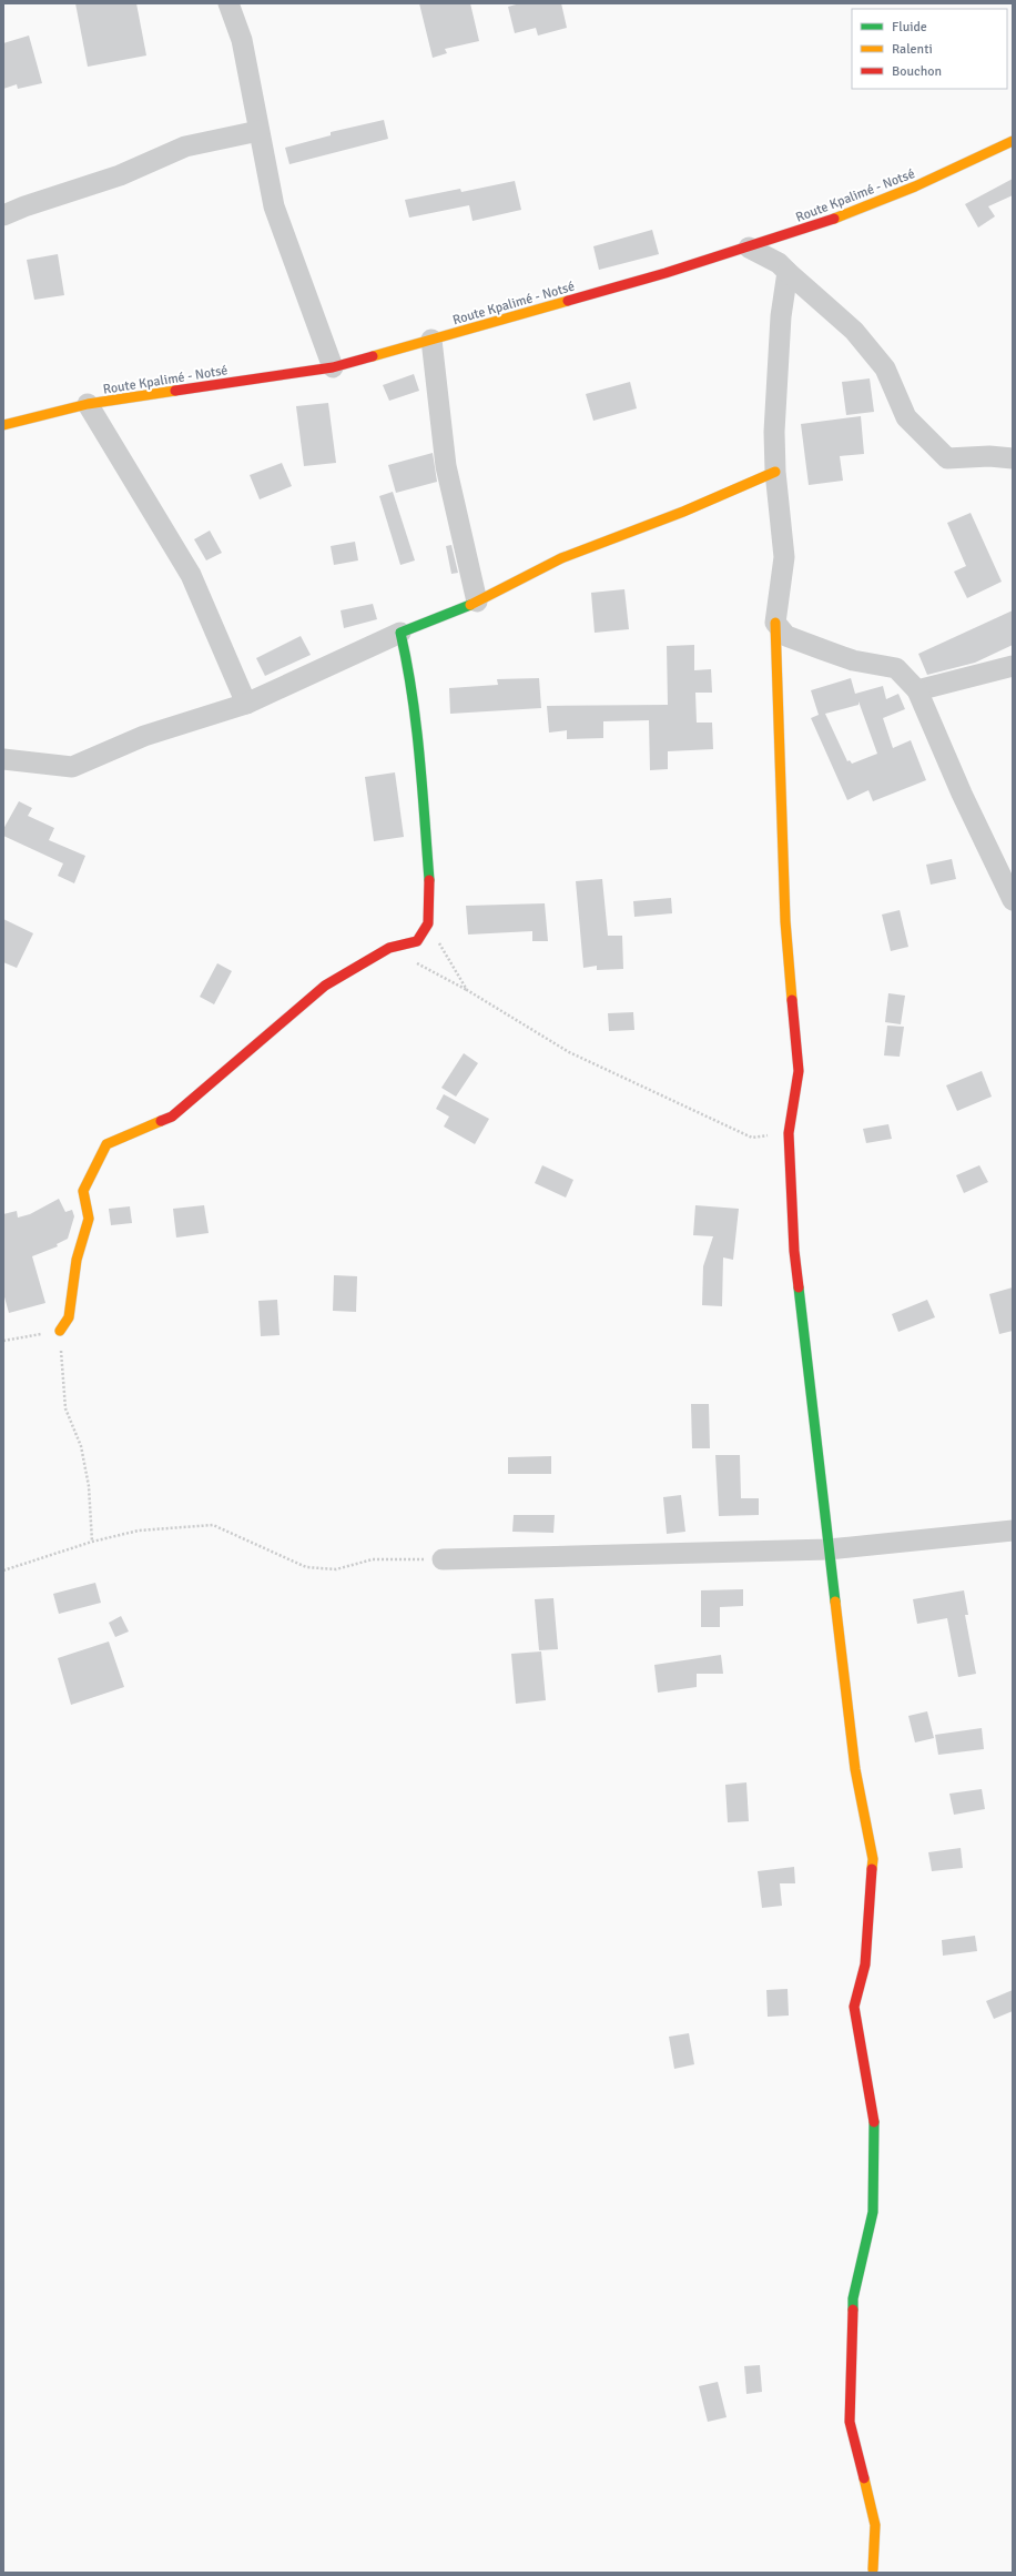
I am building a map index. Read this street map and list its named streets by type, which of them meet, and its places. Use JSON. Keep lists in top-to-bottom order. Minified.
{"streets":{"street":["Route Kpalimé - Notsé"]},"legend":["Fluide","Ralenti","Bouchon"]}
